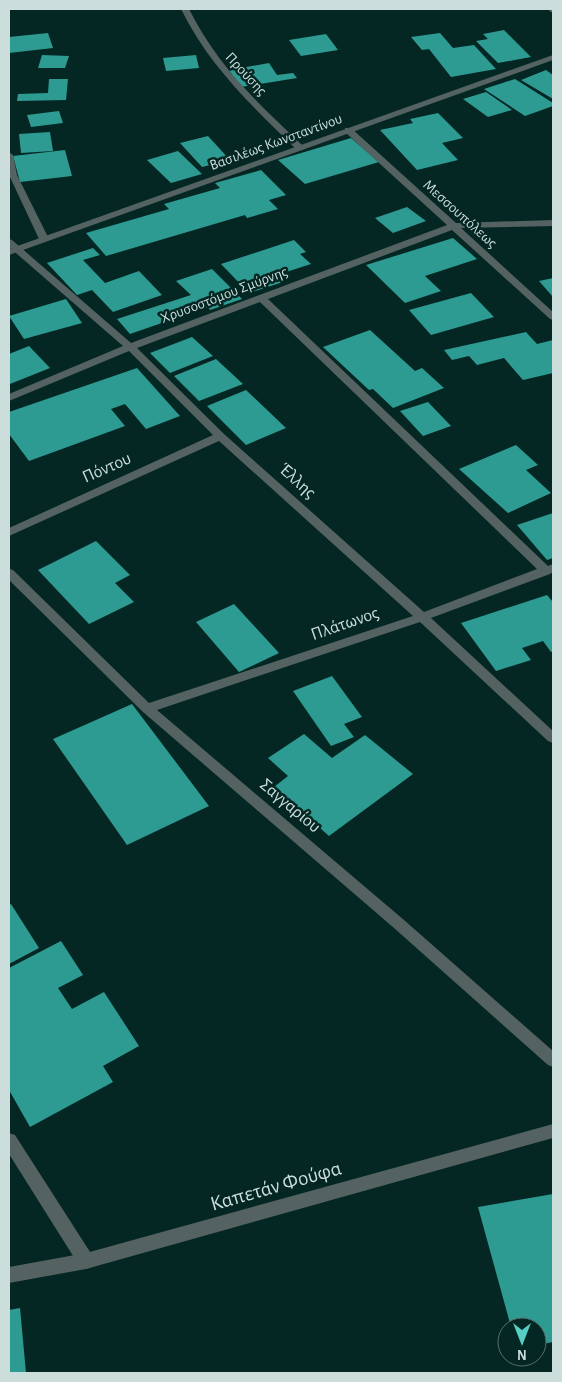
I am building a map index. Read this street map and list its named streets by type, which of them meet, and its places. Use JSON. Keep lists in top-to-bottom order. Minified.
{"streets":{"street":["Προύσης","Βασιλέως Κωνσταντίνου","Μεσσουπόλεως","Χρυσοστόμου Σμύρνης","Πόντου","Έλλης","Πλάτωνος","Σαγγαρίου","Καπετάν Φούφα"]},"crossings":[["Προύσης","Βασιλέως Κωνσταντίνου"],["Βασιλέως Κωνσταντίνου","Μεσσουπόλεως"],["Βασιλέως Κωνσταντίνου","Έλλης"],["Μεσσουπόλεως","Χρυσοστόμου Σμύρνης"],["Χρυσοστόμου Σμύρνης","Έλλης"],["Πόντου","Έλλης"],["Έλλης","Πλάτωνος"],["Πλάτωνος","Σαγγαρίου"]],"north":"bottom"}
